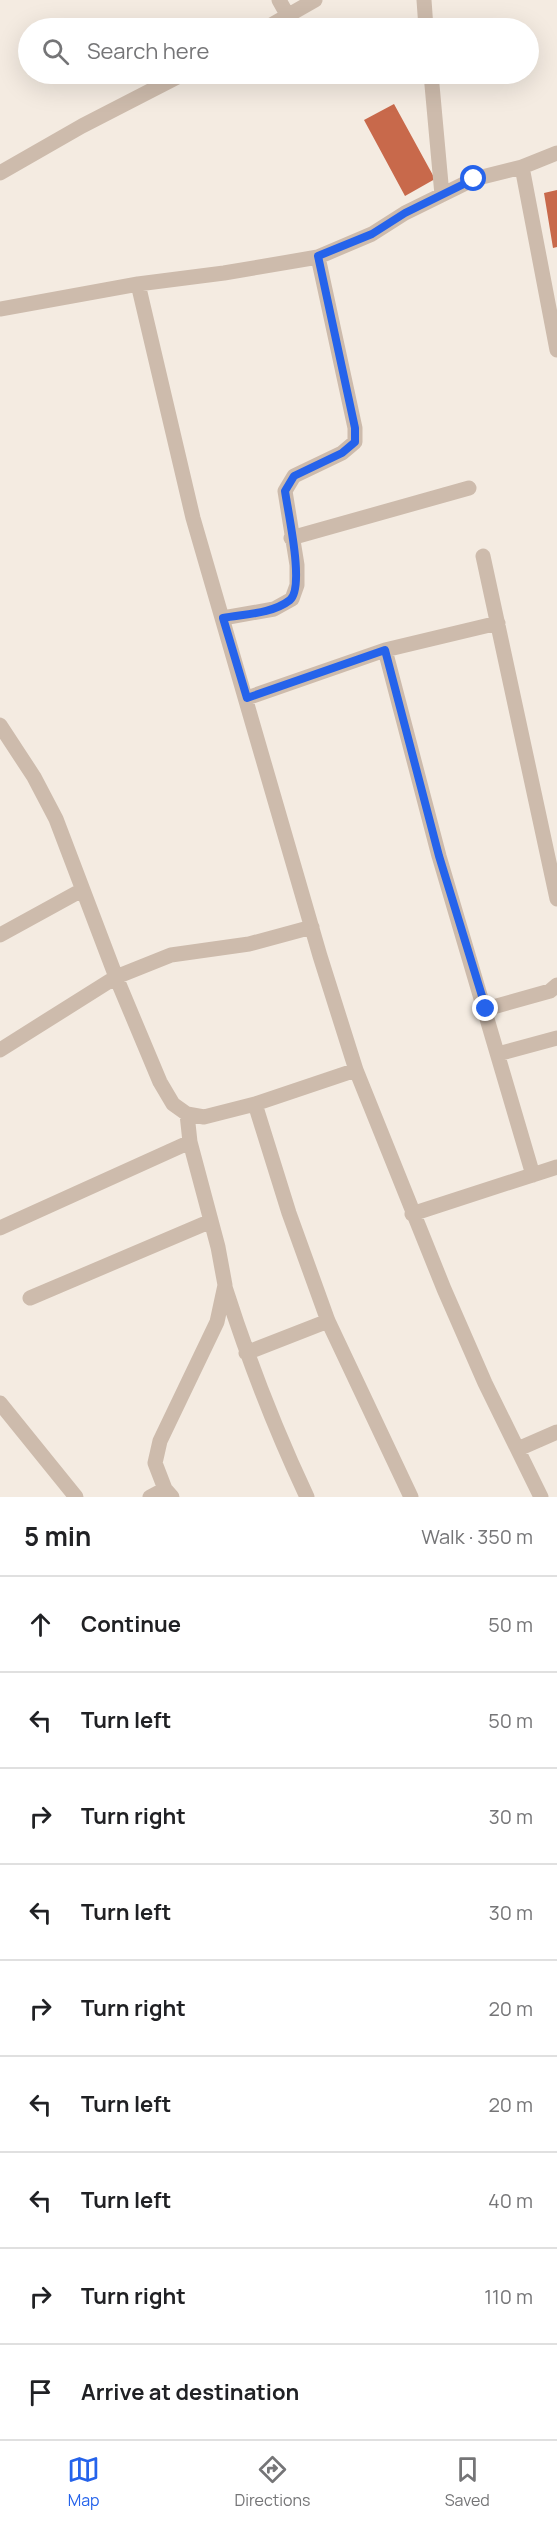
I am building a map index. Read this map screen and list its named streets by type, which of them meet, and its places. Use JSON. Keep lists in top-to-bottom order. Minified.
{"page":{"search":"Search here","heading":["5 min","Walk · 350 m"],"list":[["Continue","50 m"],["Turn left","50 m"],["Turn right","30 m"],["Turn left","30 m"],["Turn right","20 m"],["Turn left","20 m"],["Turn left","40 m"],["Turn right","110 m"],"Arrive at destination"],"nav":["Map","Directions","Saved"]}}
